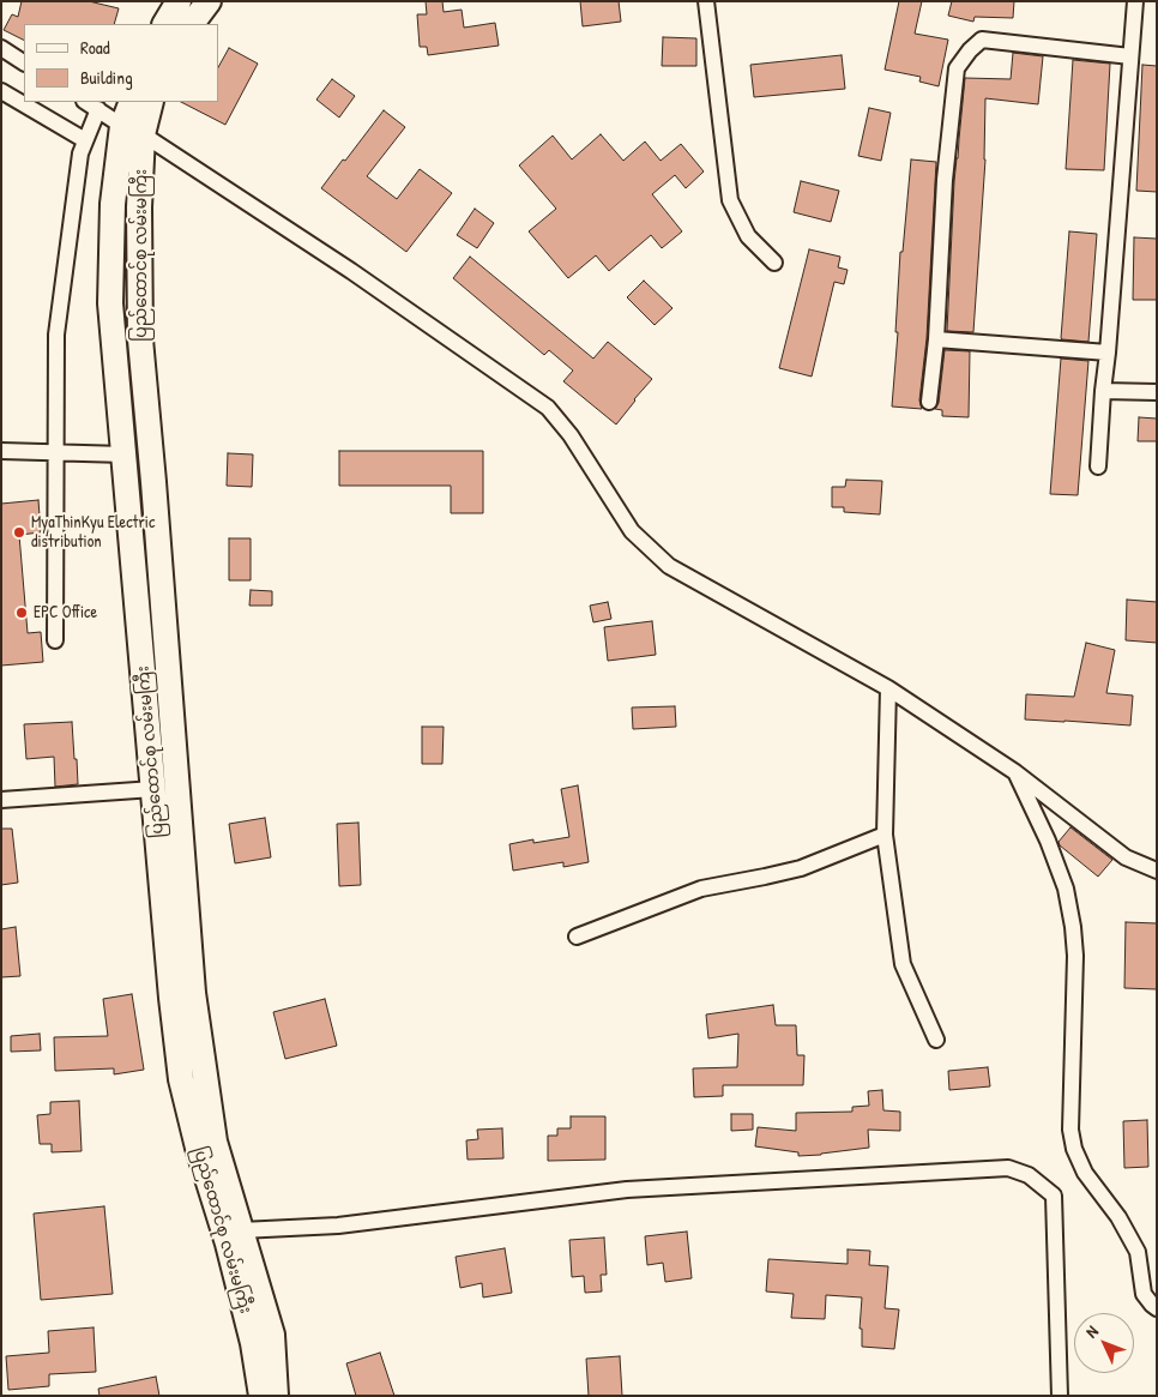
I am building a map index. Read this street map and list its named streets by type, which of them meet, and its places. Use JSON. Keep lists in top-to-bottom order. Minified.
{"streets":{"main road":["ပြည်ထောင်စု လမ်းမကြီး"]},"places":["MyaThinKyu Electric distribution","EPC Office"],"legend":["Road","Building"],"north":"top left"}
